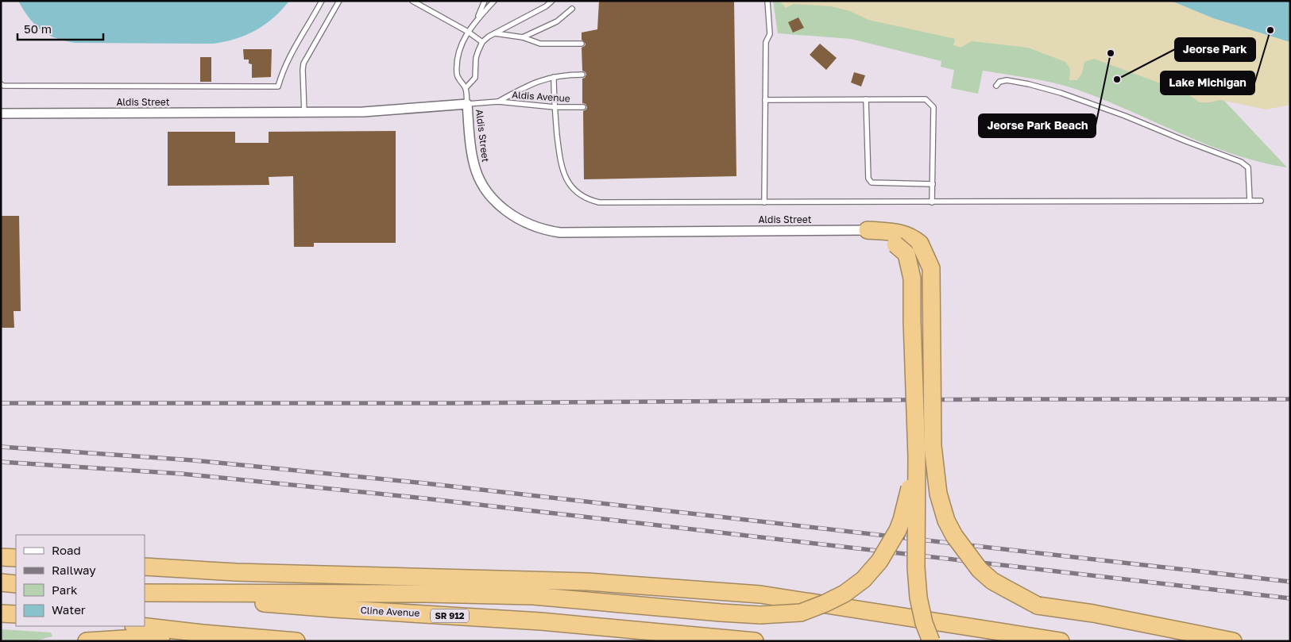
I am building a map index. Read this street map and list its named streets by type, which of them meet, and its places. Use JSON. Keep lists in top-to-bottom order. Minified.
{"streets":{"highway":["Cline Avenue","SR 912"],"street":["Aldis Street"],"lane":["Aldis Avenue"]},"crossings":[["Aldis Avenue","Aldis Street"]],"places":["Lake Michigan","Jeorse Park Beach","Jeorse Park"],"legend":["Road","Railway","Park","Water"],"scale_bar":"50 m"}
